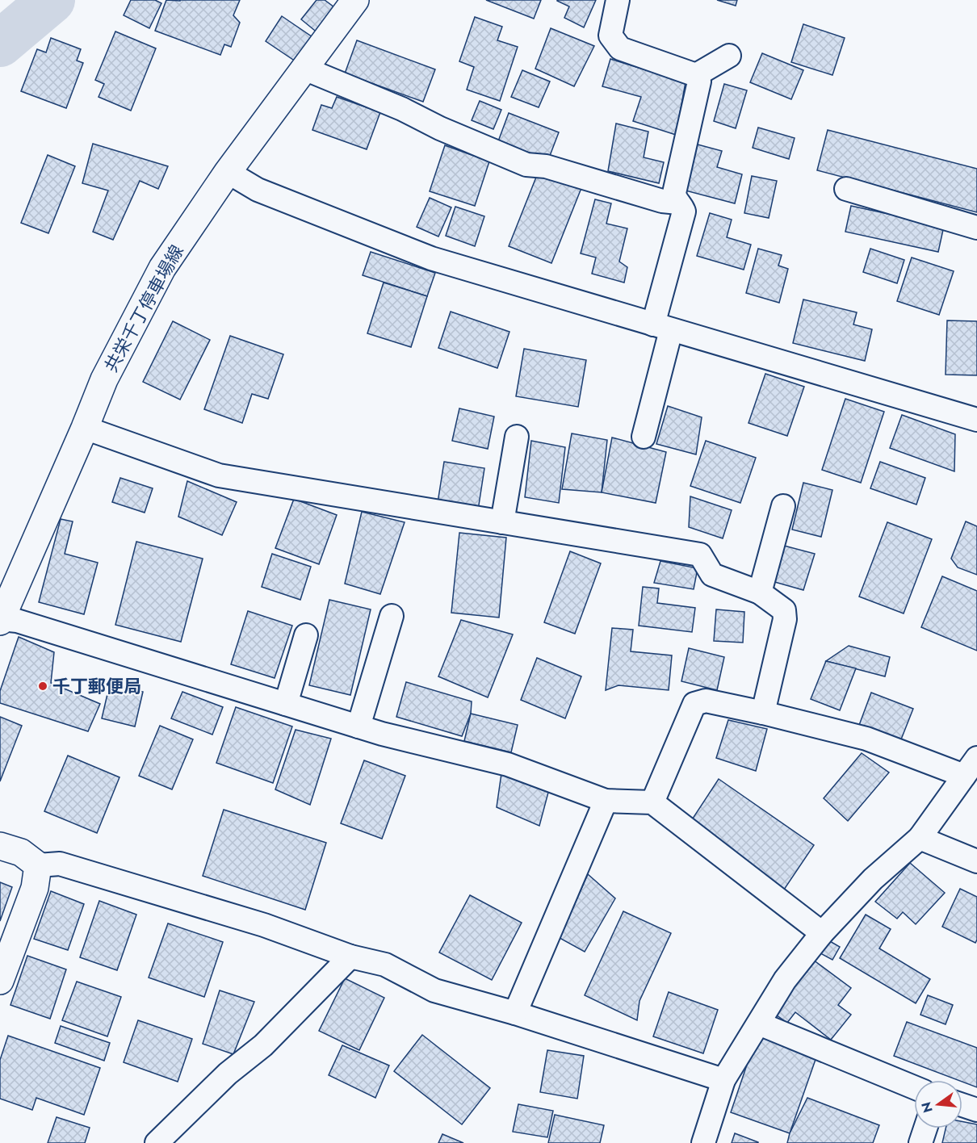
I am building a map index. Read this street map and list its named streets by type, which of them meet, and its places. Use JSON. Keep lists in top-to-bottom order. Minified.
{"streets":{"main road":["共栄千丁停車場線"]},"places":["千丁郵便局"],"north":"left"}
